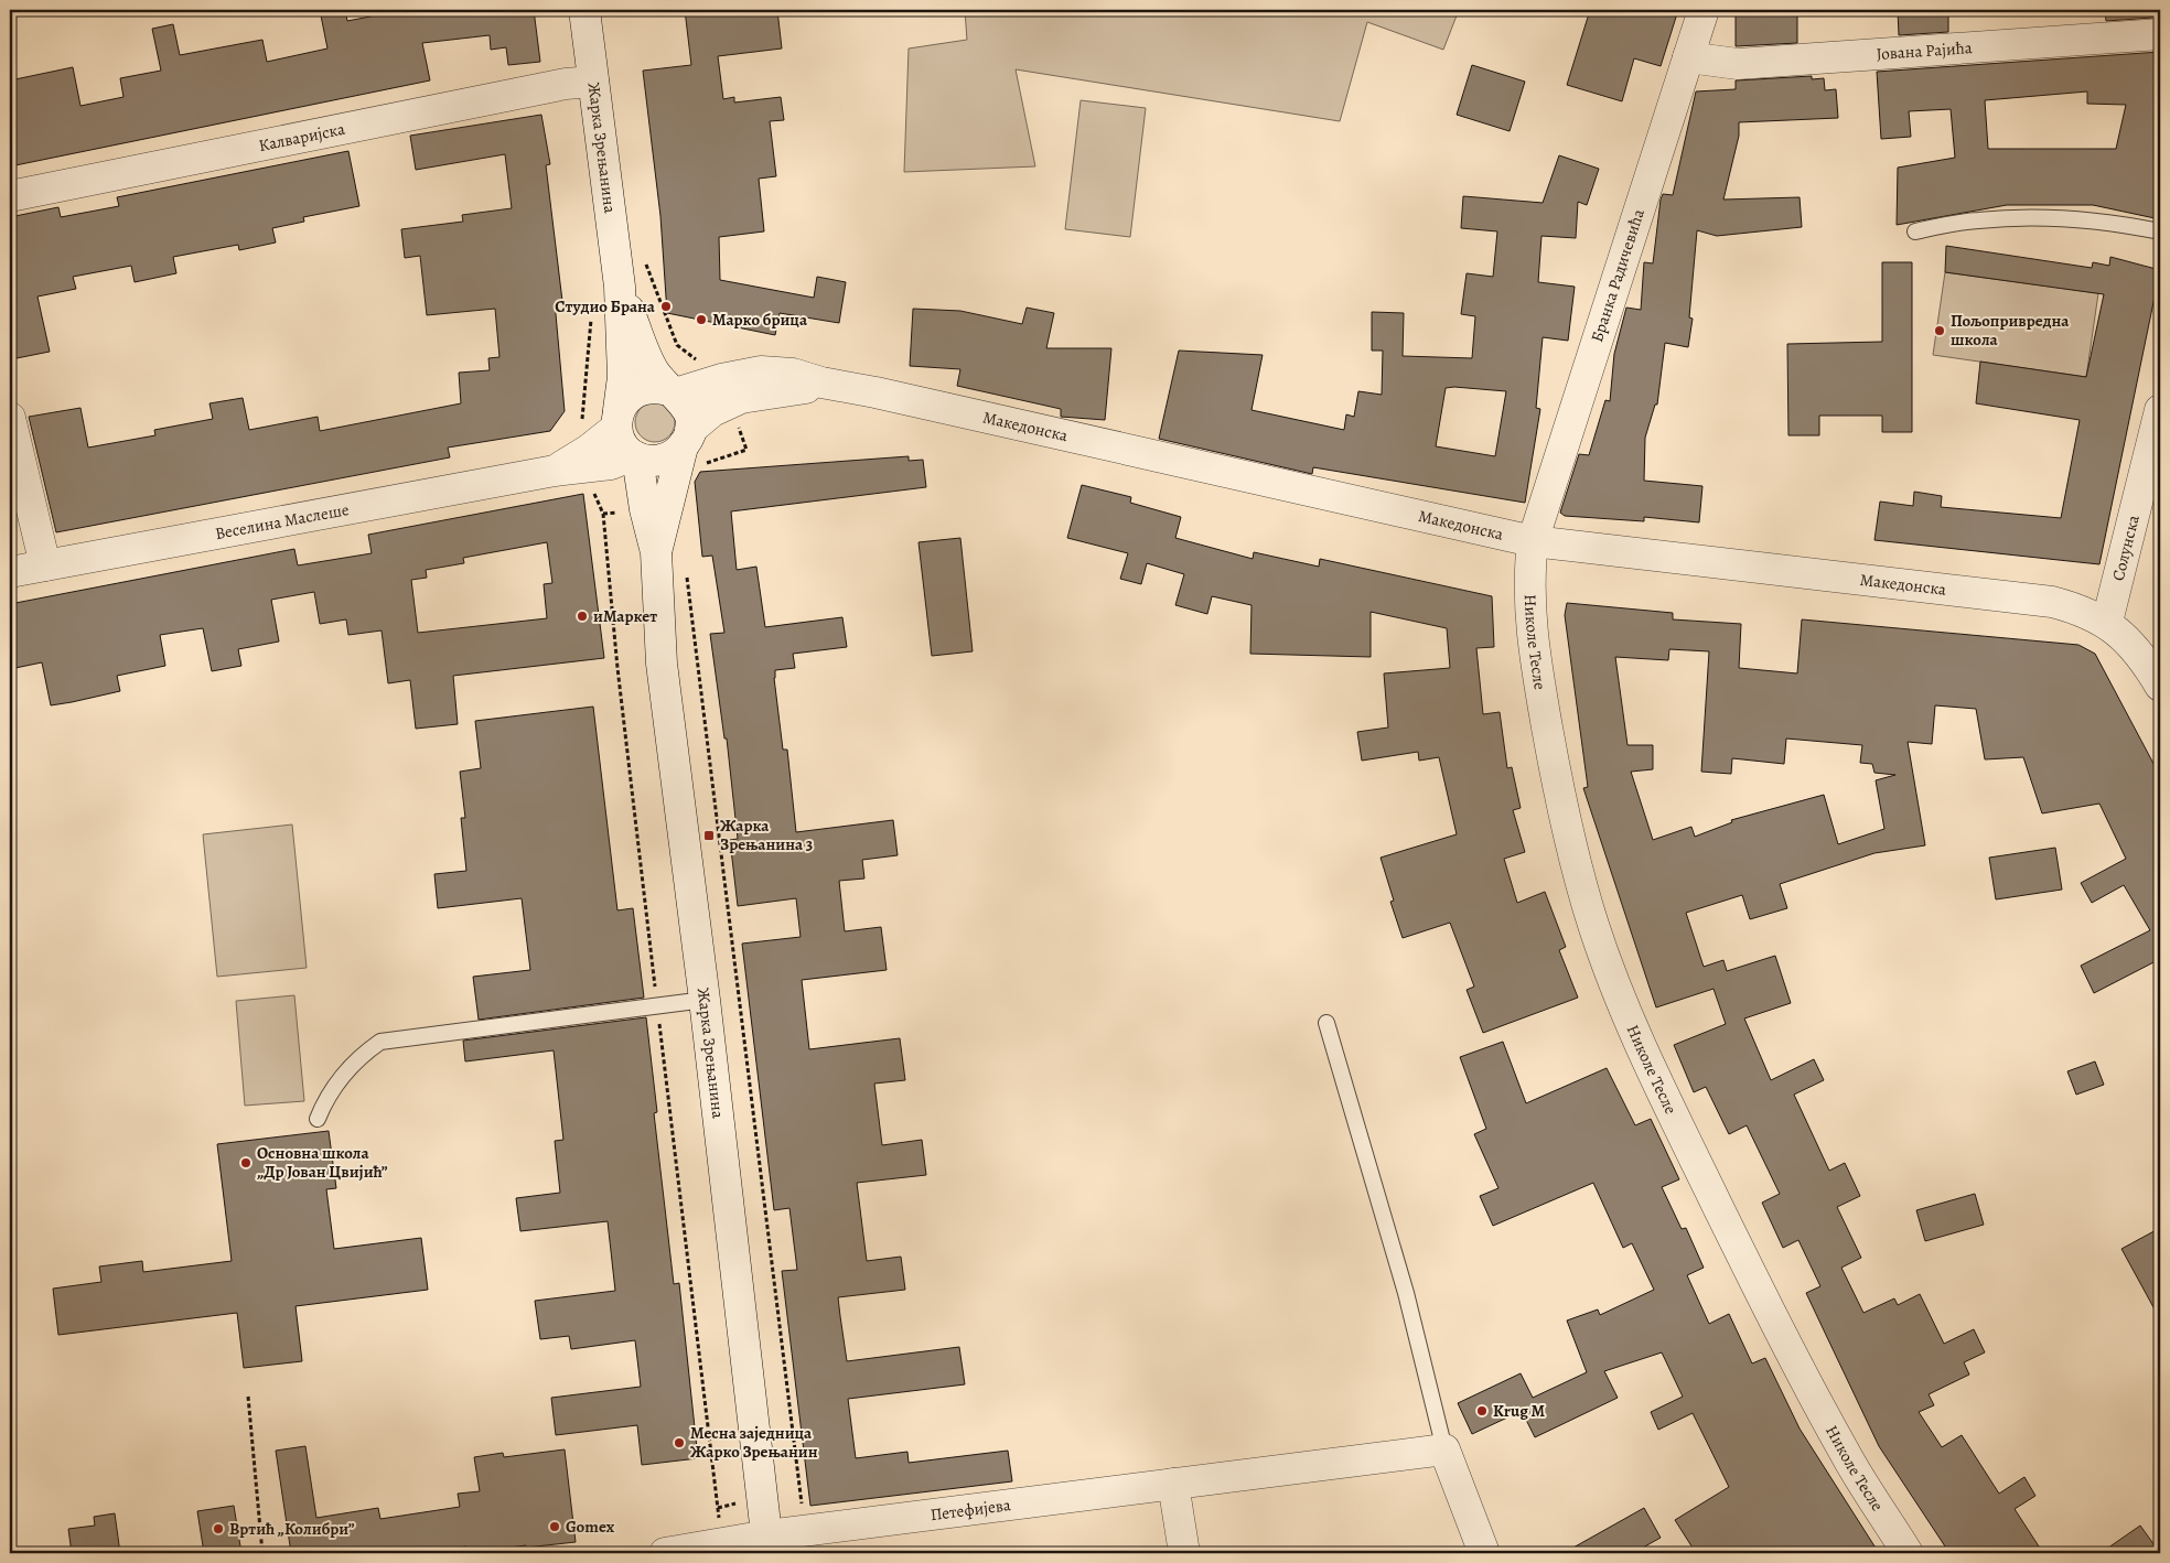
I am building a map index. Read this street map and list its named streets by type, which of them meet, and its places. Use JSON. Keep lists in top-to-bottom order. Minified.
{"streets":{"street":["Јована Рајића","Калваријска","Жарка Зрењанина","Бранка Радичевића","Македонска","Веселина Маслеше","Солунска","Николе Тесле","Петефијева"]},"crossings":[["Јована Рајића","Бранка Радичевића"],["Калваријска","Жарка Зрењанина"],["Жарка Зрењанина","Македонска"],["Жарка Зрењанина","Веселина Маслеше"],["Жарка Зрењанина","Петефијева"],["Бранка Радичевића","Македонска"],["Бранка Радичевића","Николе Тесле"],["Македонска","Веселина Маслеше"],["Македонска","Солунска"],["Македонска","Николе Тесле"]],"places":{"other":["Студио Брана","Марко брица","Пољопривредна школа","иМаркет","Основна школа „Др Јован Цвијић”","Krug M","Месна заједница Жарко Зрењанин","Gomex","Вртић „Колибри”"],"transit":["Жарка Зрењанина 3"]}}
